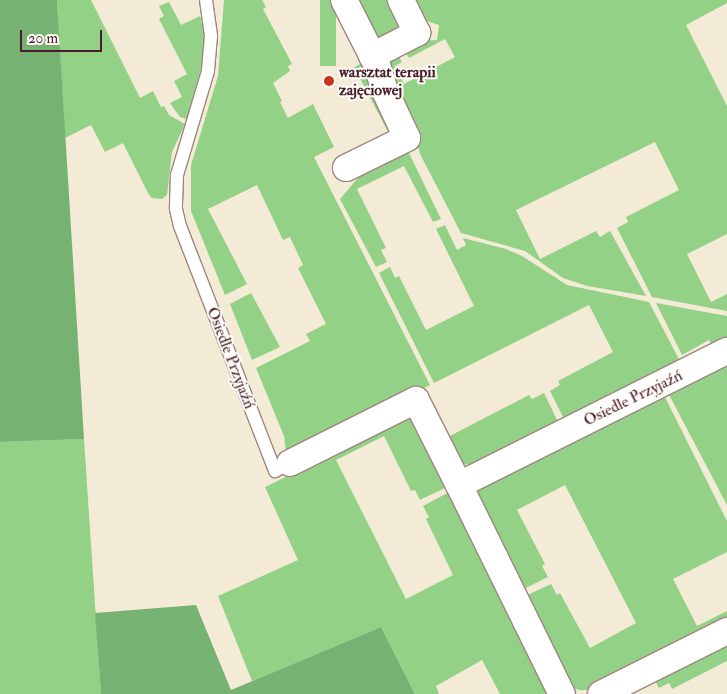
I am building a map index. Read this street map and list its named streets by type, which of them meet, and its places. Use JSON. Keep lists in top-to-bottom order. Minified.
{"streets":{"street":["Osiedle Przyjaźń"]},"places":["warsztat terapii zajęciowej"],"scale_bar":"20 m"}
